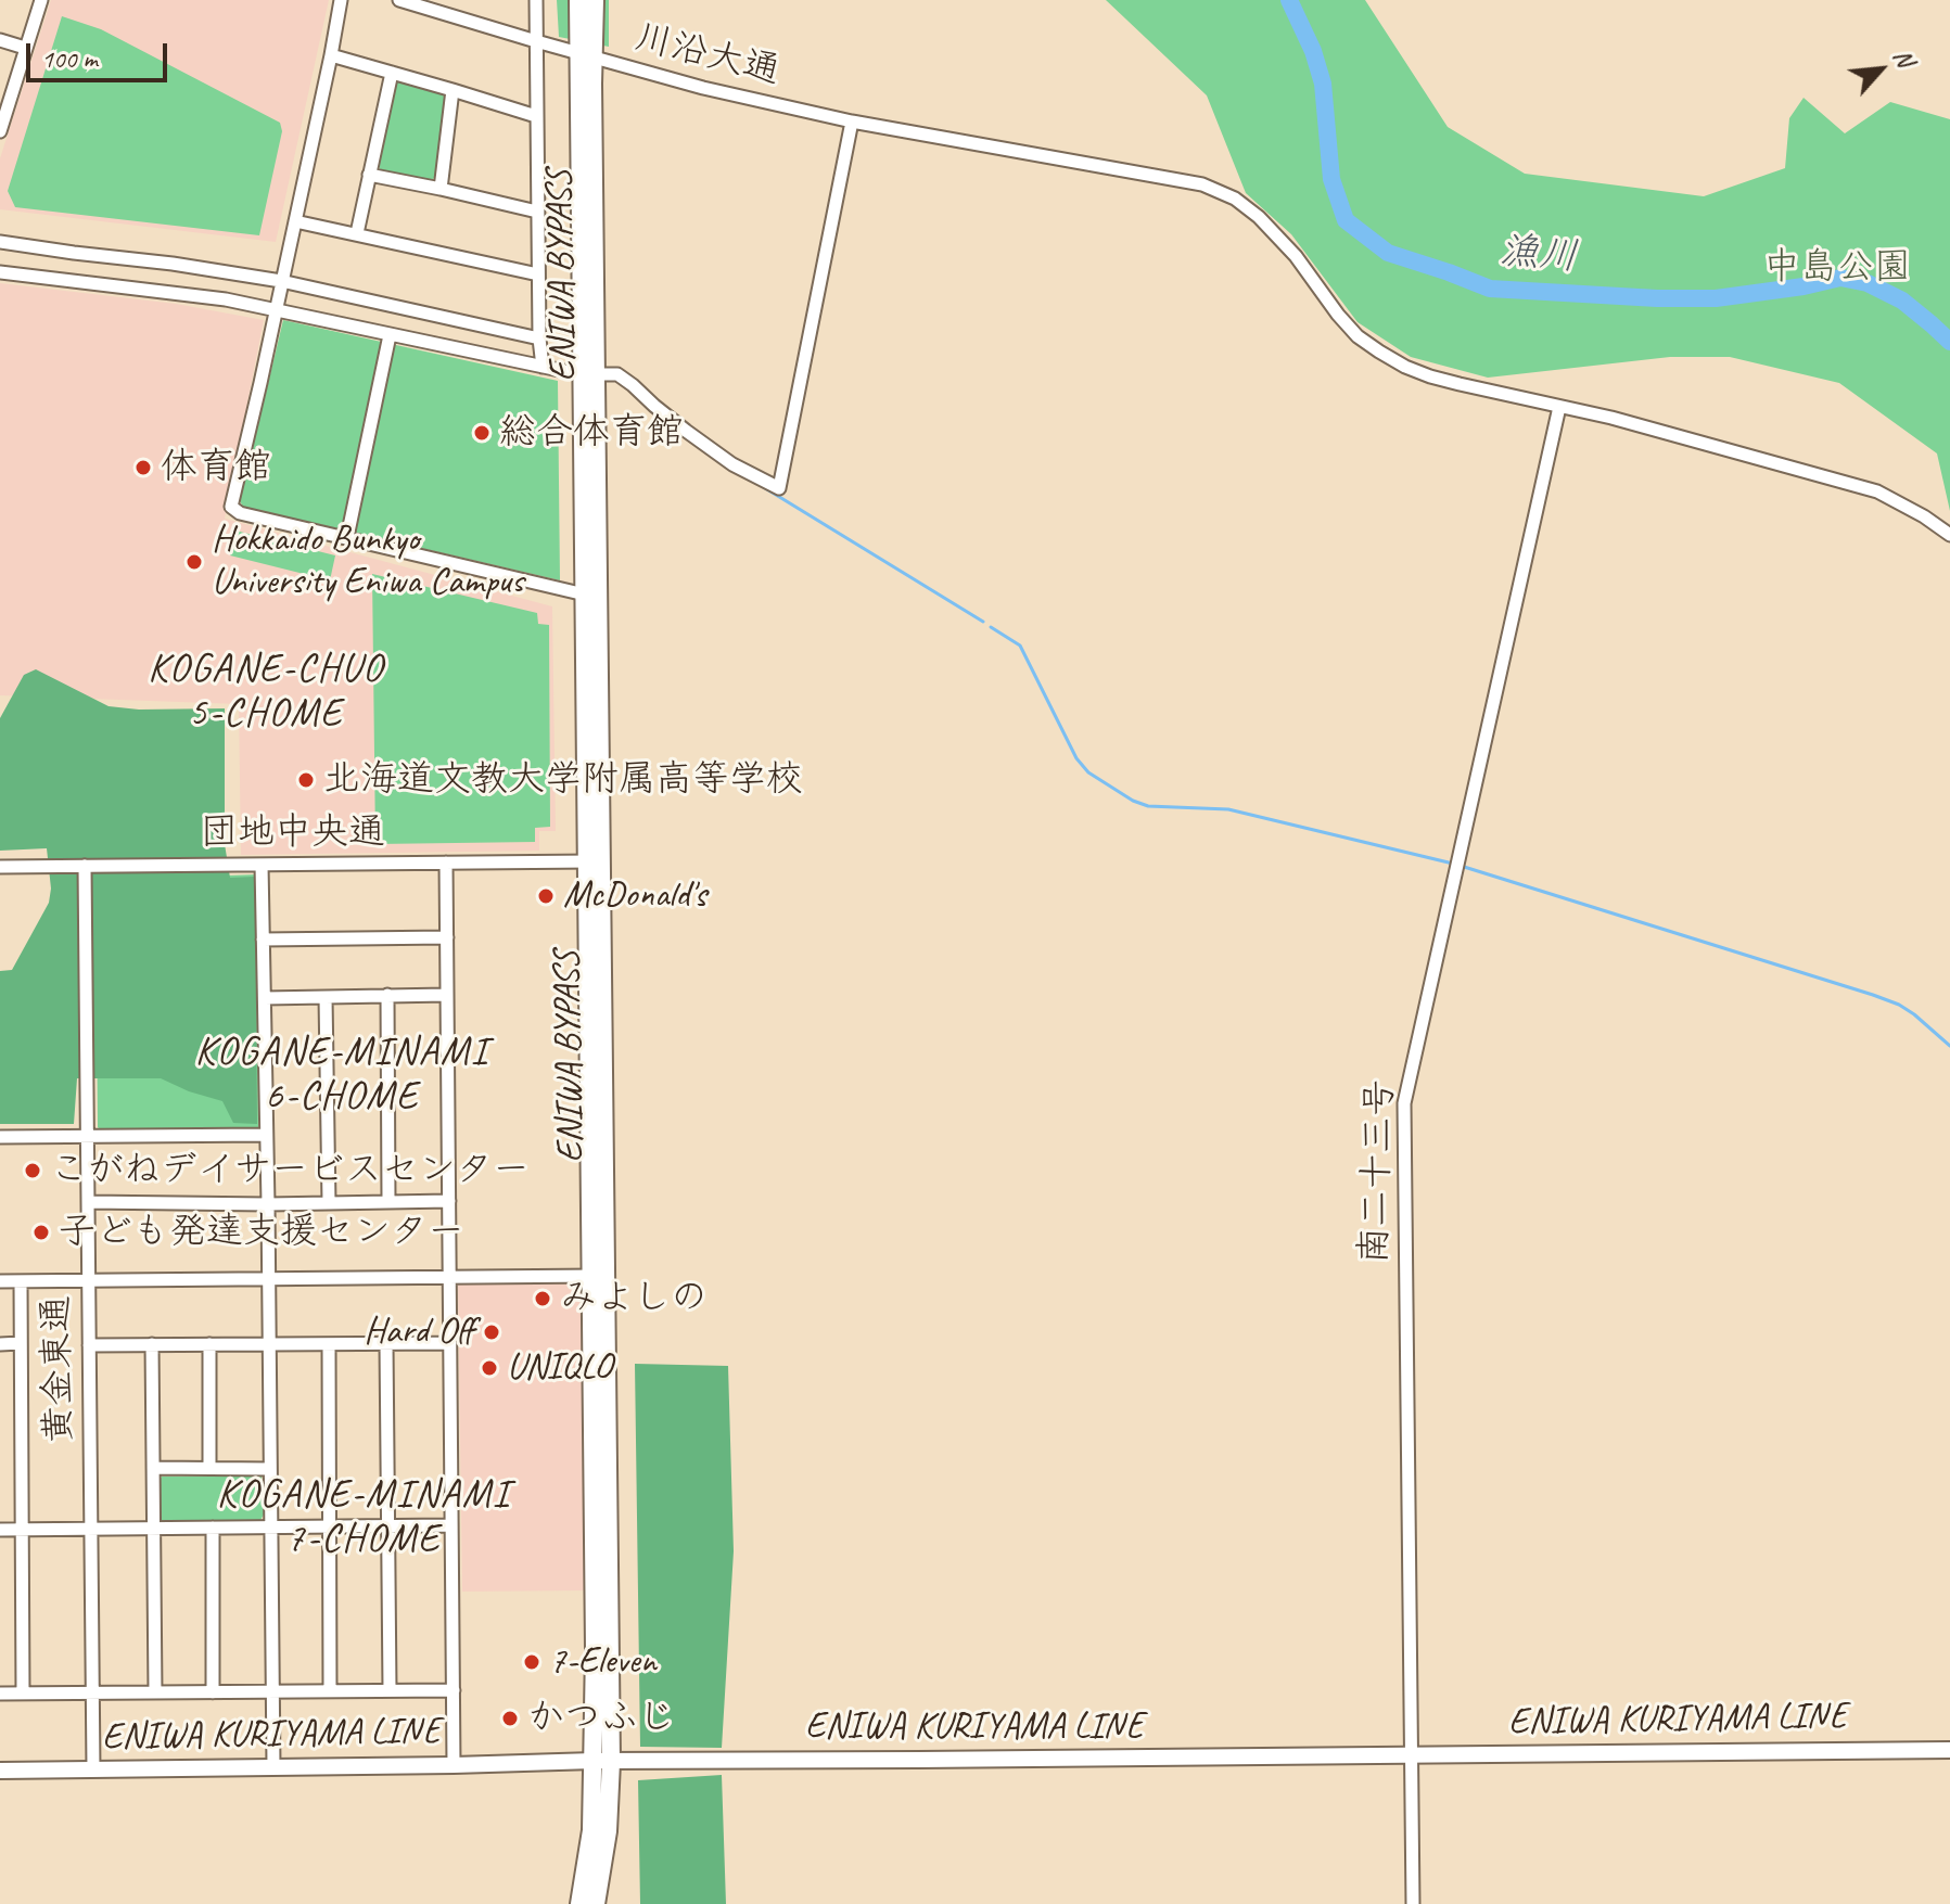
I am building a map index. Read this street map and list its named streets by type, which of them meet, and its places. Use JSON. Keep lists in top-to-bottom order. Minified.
{"streets":{"highway":["ENIWA BYPASS"],"main road":["ENIWA KURIYAMA LINE"],"street":["川沿大通","団地中央通","南二十三号","黄金東通"]},"crossings":[["川沿大通","ENIWA BYPASS"],["川沿大通","南二十三号"],["ENIWA BYPASS","団地中央通"],["ENIWA BYPASS","ENIWA KURIYAMA LINE"],["団地中央通","黄金東通"],["南二十三号","ENIWA KURIYAMA LINE"],["黄金東通","ENIWA KURIYAMA LINE"]],"districts":["KOGANE-CHUO 5-CHOME","KOGANE-MINAMI 6-CHOME","KOGANE-MINAMI 7-CHOME"],"water":["漁川"],"parks":["中島公園"],"places":["総合体育館","体育館","Hokkaido Bunkyo University Eniwa Campus","北海道文教大学附属高等学校","McDonald's","こがねデイサービスセンター","子ども発達支援センター","みよしの","Hard Off","UNIQLO","7-Eleven","かつふじ"],"scale_bar":"100 m","north":"top right"}
